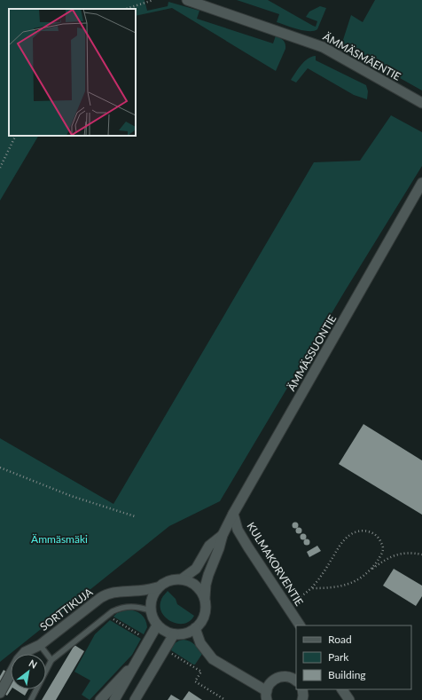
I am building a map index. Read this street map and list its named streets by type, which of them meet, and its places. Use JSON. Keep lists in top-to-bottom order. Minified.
{"streets":{"street":["ÄMMÄSMÄENTIE","ÄMMÄSSUONTIE","KULMAKORVENTIE","SORTTIKUJA"]},"crossings":[["ÄMMÄSSUONTIE","KULMAKORVENTIE"],["ÄMMÄSSUONTIE","SORTTIKUJA"]],"parks":["Ämmäsmäki"],"legend":["Road","Park","Building"],"north":"top right"}
